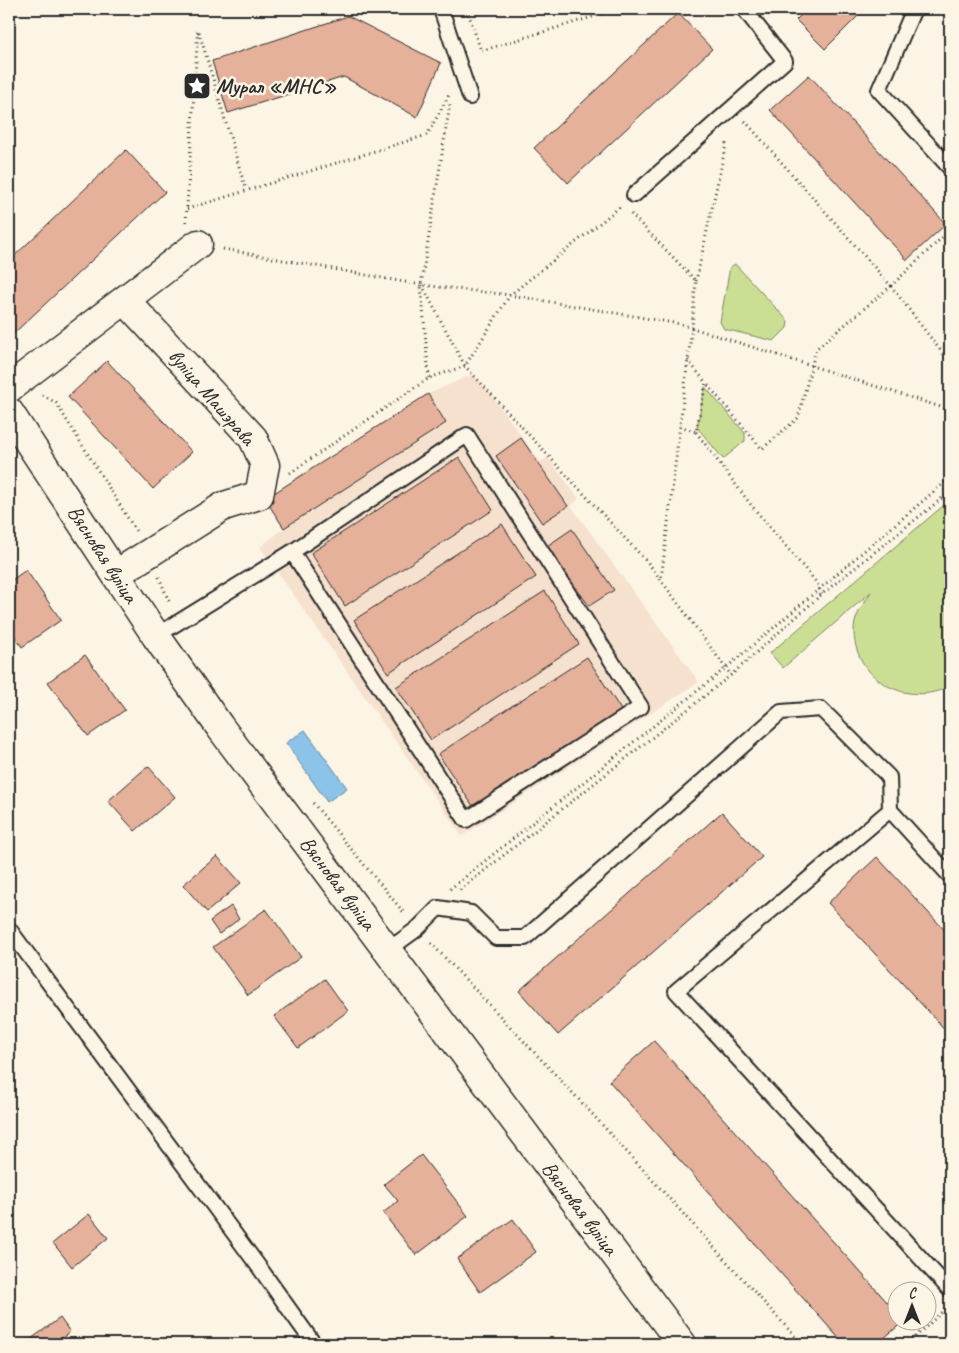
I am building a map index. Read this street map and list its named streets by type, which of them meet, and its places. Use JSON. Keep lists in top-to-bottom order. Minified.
{"streets":{"street":["вуліца Машэрава","Вясновая вуліца"]},"crossings":[["вуліца Машэрава","Вясновая вуліца"]],"places":{"place":["Мурал «МНС»"]},"north":"top"}
